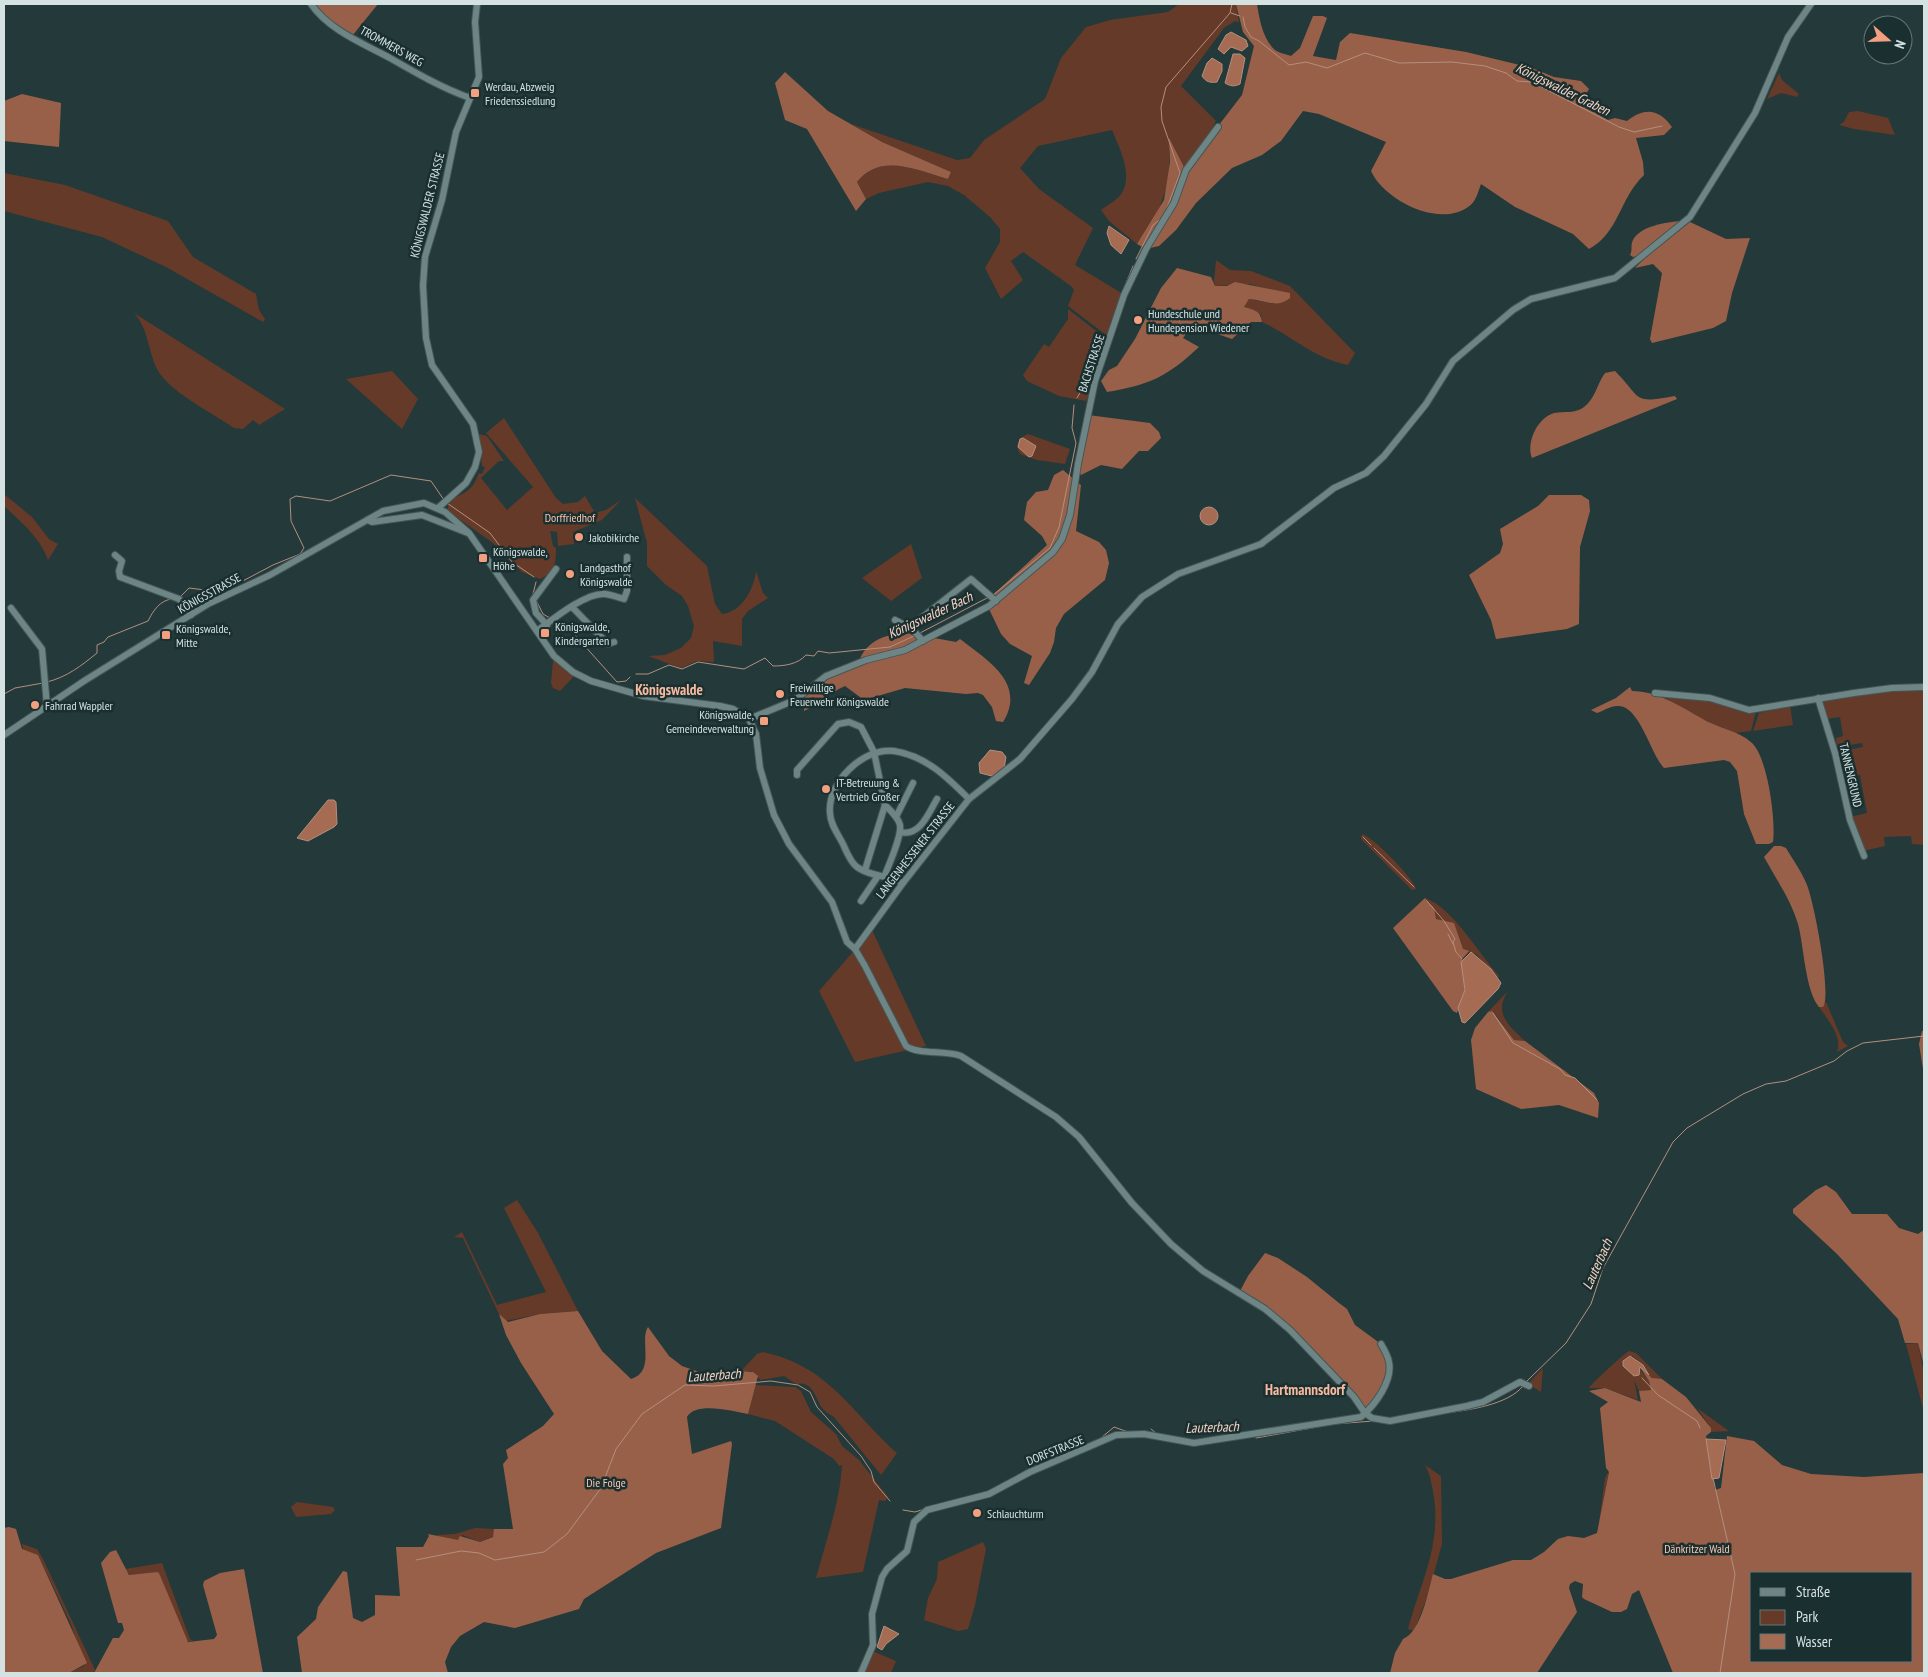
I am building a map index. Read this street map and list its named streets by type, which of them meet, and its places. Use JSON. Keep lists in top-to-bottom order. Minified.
{"streets":{"street":["TROMMERS WEG","KÖNIGSWALDER STRASSE","BACHSTRASSE","KÖNIGSSTRASSE","TANNENGRUND","LANGENHESSENER STRASSE","DORFSTRASSE"]},"crossings":[["TROMMERS WEG","KÖNIGSWALDER STRASSE"],["KÖNIGSWALDER STRASSE","KÖNIGSSTRASSE"]],"districts":["Königswalde","Hartmannsdorf"],"water":["Königswalder Graben","Königswalder Bach","Lauterbach"],"parks":["Dorffriedhof","Die Folge","Dänkritzer Wald"],"places":{"transit":["Werdau, Abzweig Friedenssiedlung","Königswalde, Höhe","Königswalde, Kindergarten","Königswalde, Mitte","Königswalde, Gemeindeverwaltung"],"other":["Hundeschule und Hundepension Wiedener","Jakobikirche","Landgasthof Königswalde","Freiwillige Feuerwehr Königswalde","Fahrrad Wappler","IT-Betreuung & Vertrieb Großer","Schlauchturm"]},"legend":["Straße","Park","Wasser"],"north":"right"}
